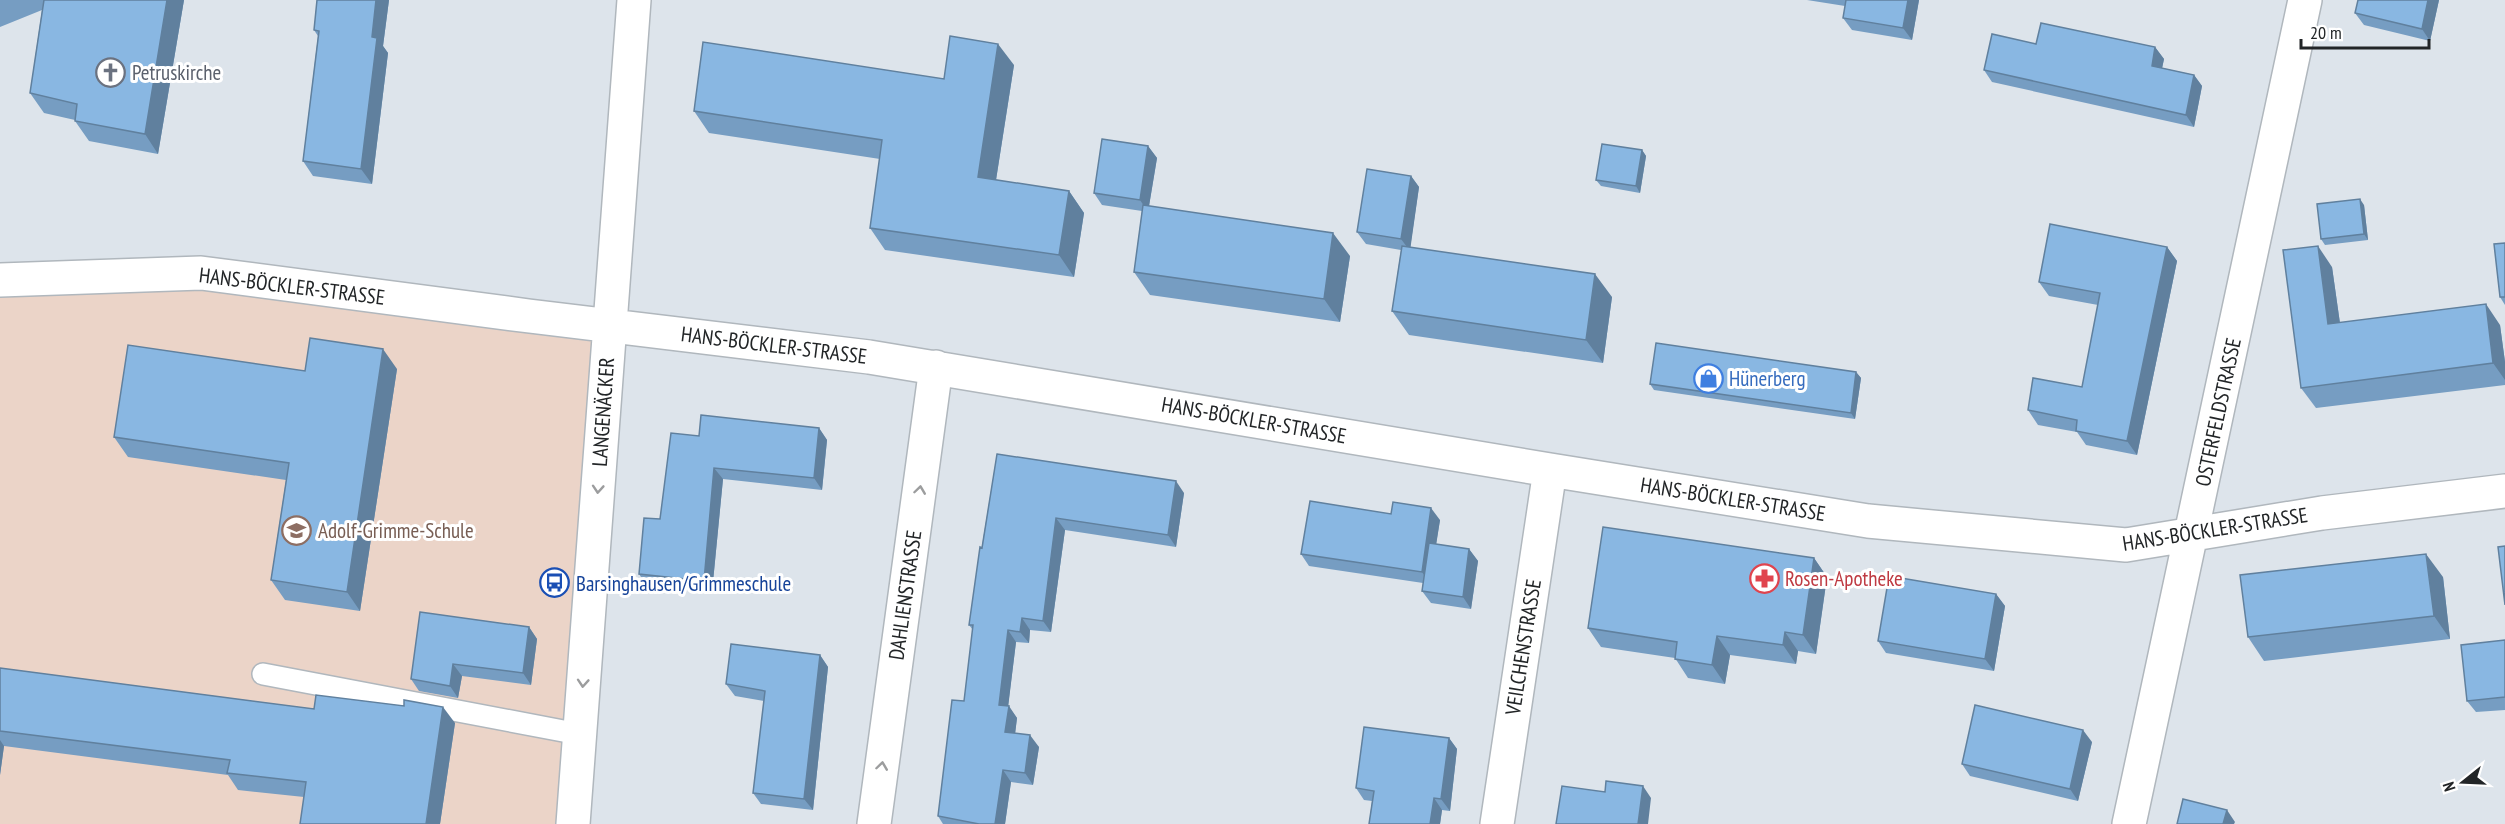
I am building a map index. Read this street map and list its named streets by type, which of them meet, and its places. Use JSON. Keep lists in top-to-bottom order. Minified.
{"streets":{"street":["HANS-BÖCKLER-STRASSE","LANGENÄCKER","OSTERFELDSTRASSE","DAHLIENSTRASSE","VEILCHENSTRASSE"]},"crossings":[["HANS-BÖCKLER-STRASSE","LANGENÄCKER"],["HANS-BÖCKLER-STRASSE","OSTERFELDSTRASSE"],["HANS-BÖCKLER-STRASSE","DAHLIENSTRASSE"],["HANS-BÖCKLER-STRASSE","VEILCHENSTRASSE"]],"one_way":["LANGENÄCKER","DAHLIENSTRASSE"],"places":{"church":["Petruskirche"],"shop":["Hünerberg"],"school or university":["Adolf-Grimme-Schule"],"pharmacy":["Rosen-Apotheke"],"bus stop":["Barsinghausen/Grimmeschule"]},"scale_bar":"20 m","north":"left"}
